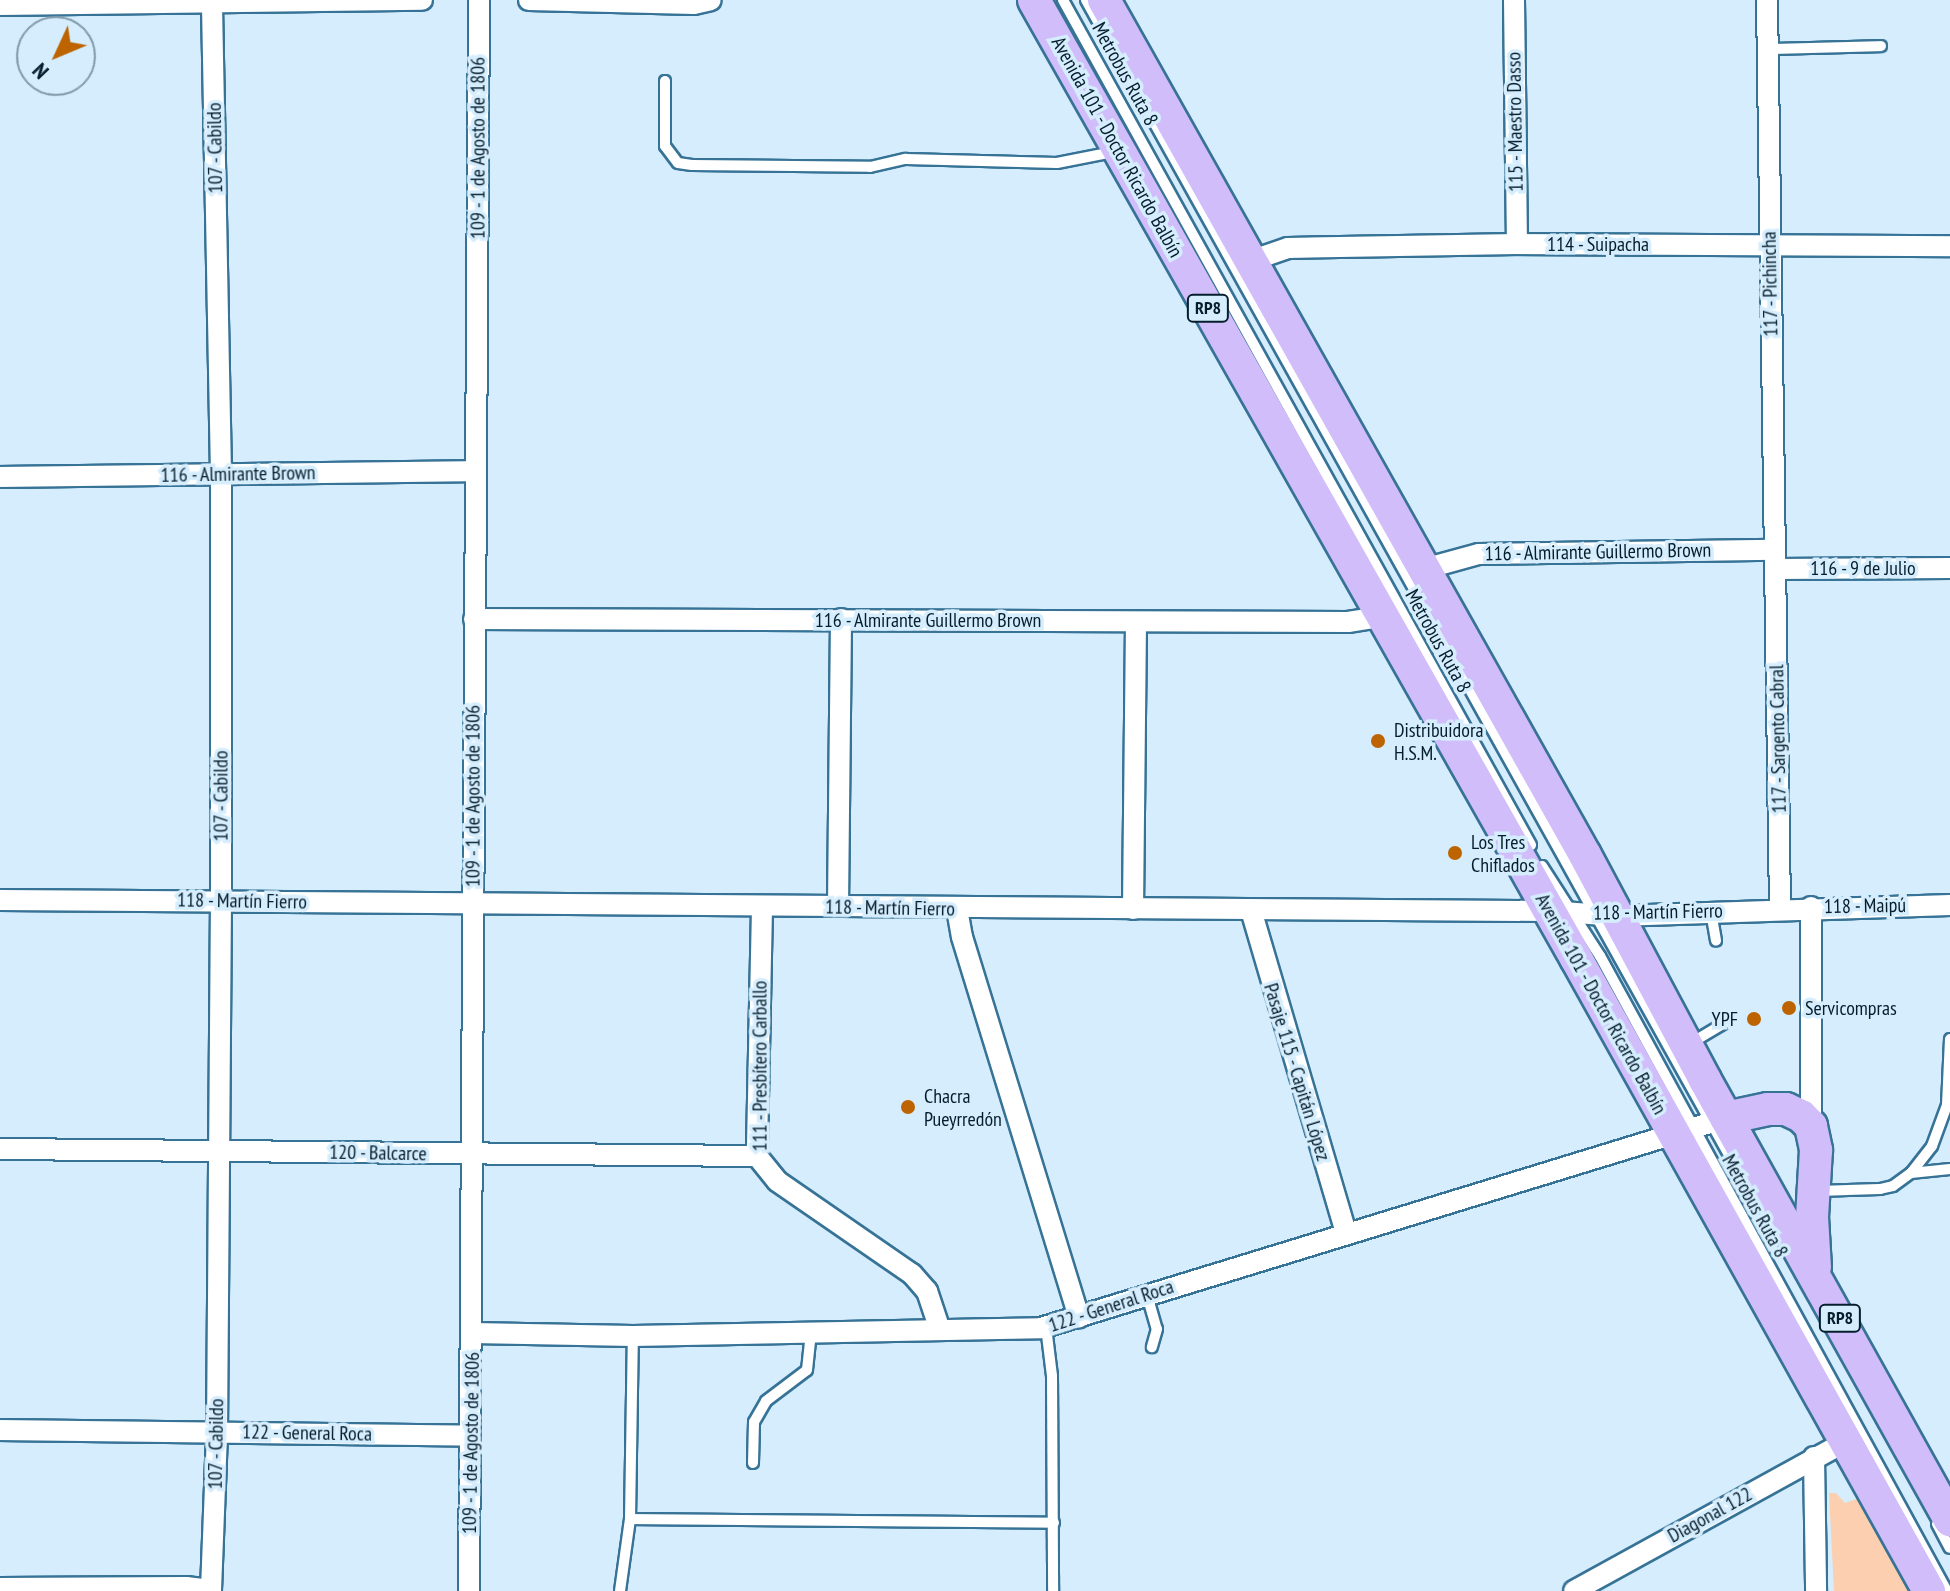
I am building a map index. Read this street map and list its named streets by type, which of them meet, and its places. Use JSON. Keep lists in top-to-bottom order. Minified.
{"streets":{"main road":["Avenida 101 - Doctor Ricardo Balbín","RP8"],"street":["115 - Maestro Dasso","107 - Cabildo","109 - 1 de Agosto de 1806","114 - Suipacha","117 - Pichincha","116 - Almirante Brown","116 - Almirante Guillermo Brown","116 - 9 de Julio","117 - Sargento Cabral","118 - Martín Fierro","118 - Maipú","111 - Presbítero Carballo","Pasaje 115 - Capitán López","120 - Balcarce","122 - General Roca","Diagonal 122"],"lane":["Metrobus Ruta 8"]},"crossings":[["Metrobus Ruta 8","Avenida 101 - Doctor Ricardo Balbín"],["Metrobus Ruta 8","118 - Martín Fierro"],["Metrobus Ruta 8","122 - General Roca"],["115 - Maestro Dasso","114 - Suipacha"],["Avenida 101 - Doctor Ricardo Balbín","114 - Suipacha"],["Avenida 101 - Doctor Ricardo Balbín","116 - Almirante Guillermo Brown"],["Avenida 101 - Doctor Ricardo Balbín","118 - Martín Fierro"],["Avenida 101 - Doctor Ricardo Balbín","122 - General Roca"],["Avenida 101 - Doctor Ricardo Balbín","Diagonal 122"],["107 - Cabildo","116 - Almirante Brown"],["107 - Cabildo","118 - Martín Fierro"],["107 - Cabildo","120 - Balcarce"],["107 - Cabildo","122 - General Roca"],["109 - 1 de Agosto de 1806","116 - Almirante Brown"],["109 - 1 de Agosto de 1806","116 - Almirante Guillermo Brown"],["109 - 1 de Agosto de 1806","118 - Martín Fierro"],["109 - 1 de Agosto de 1806","120 - Balcarce"],["109 - 1 de Agosto de 1806","122 - General Roca"],["114 - Suipacha","117 - Pichincha"],["117 - Pichincha","116 - Almirante Guillermo Brown"],["117 - Pichincha","116 - 9 de Julio"],["117 - Pichincha","117 - Sargento Cabral"],["116 - Almirante Guillermo Brown","116 - 9 de Julio"],["116 - Almirante Guillermo Brown","117 - Sargento Cabral"],["116 - 9 de Julio","117 - Sargento Cabral"],["117 - Sargento Cabral","118 - Martín Fierro"],["117 - Sargento Cabral","118 - Maipú"],["118 - Martín Fierro","118 - Maipú"],["118 - Martín Fierro","111 - Presbítero Carballo"],["118 - Martín Fierro","Pasaje 115 - Capitán López"],["111 - Presbítero Carballo","120 - Balcarce"],["111 - Presbítero Carballo","122 - General Roca"],["Pasaje 115 - Capitán López","122 - General Roca"]],"places":["Distribuidora H.S.M.","Los Tres Chiflados","Servicompras","YPF","Chacra Pueyrredón"],"north":"bottom left"}
